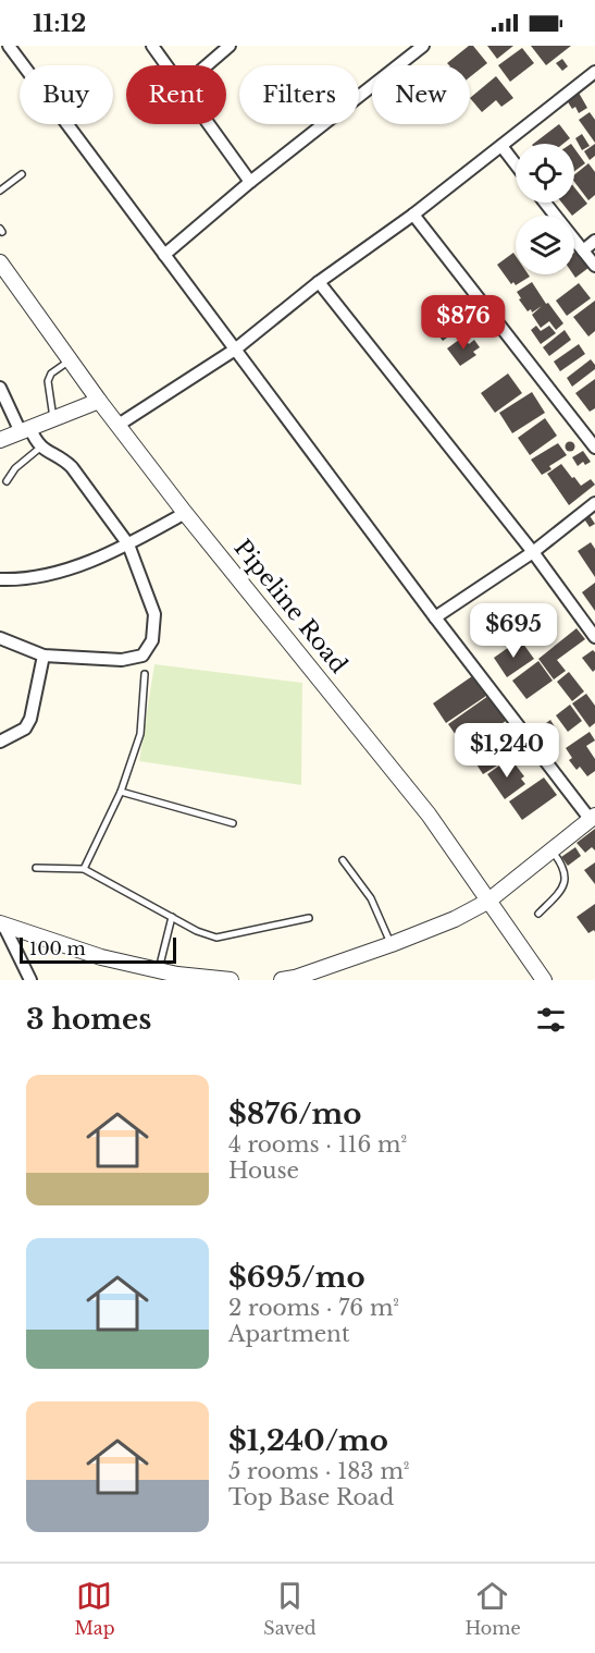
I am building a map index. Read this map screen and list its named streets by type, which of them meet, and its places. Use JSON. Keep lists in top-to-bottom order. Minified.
{"streets":{"street":["Pipeline Road"]},"scale_bar":"100 m","page":{"status":"11:12","chip":["Buy","Rent","Filters","New"],"price":["$876","$695","$1,240"],"scale":"100 m","heading":"3 homes","list":[{"name":"$876/mo","note":"4 rooms · 116 m² · House"},{"name":"$695/mo","note":"2 rooms · 76 m² · Apartment"},{"name":"$1,240/mo","note":"5 rooms · 183 m² · Top Base Road"}],"tabs":["Map","Saved","Home"]}}
